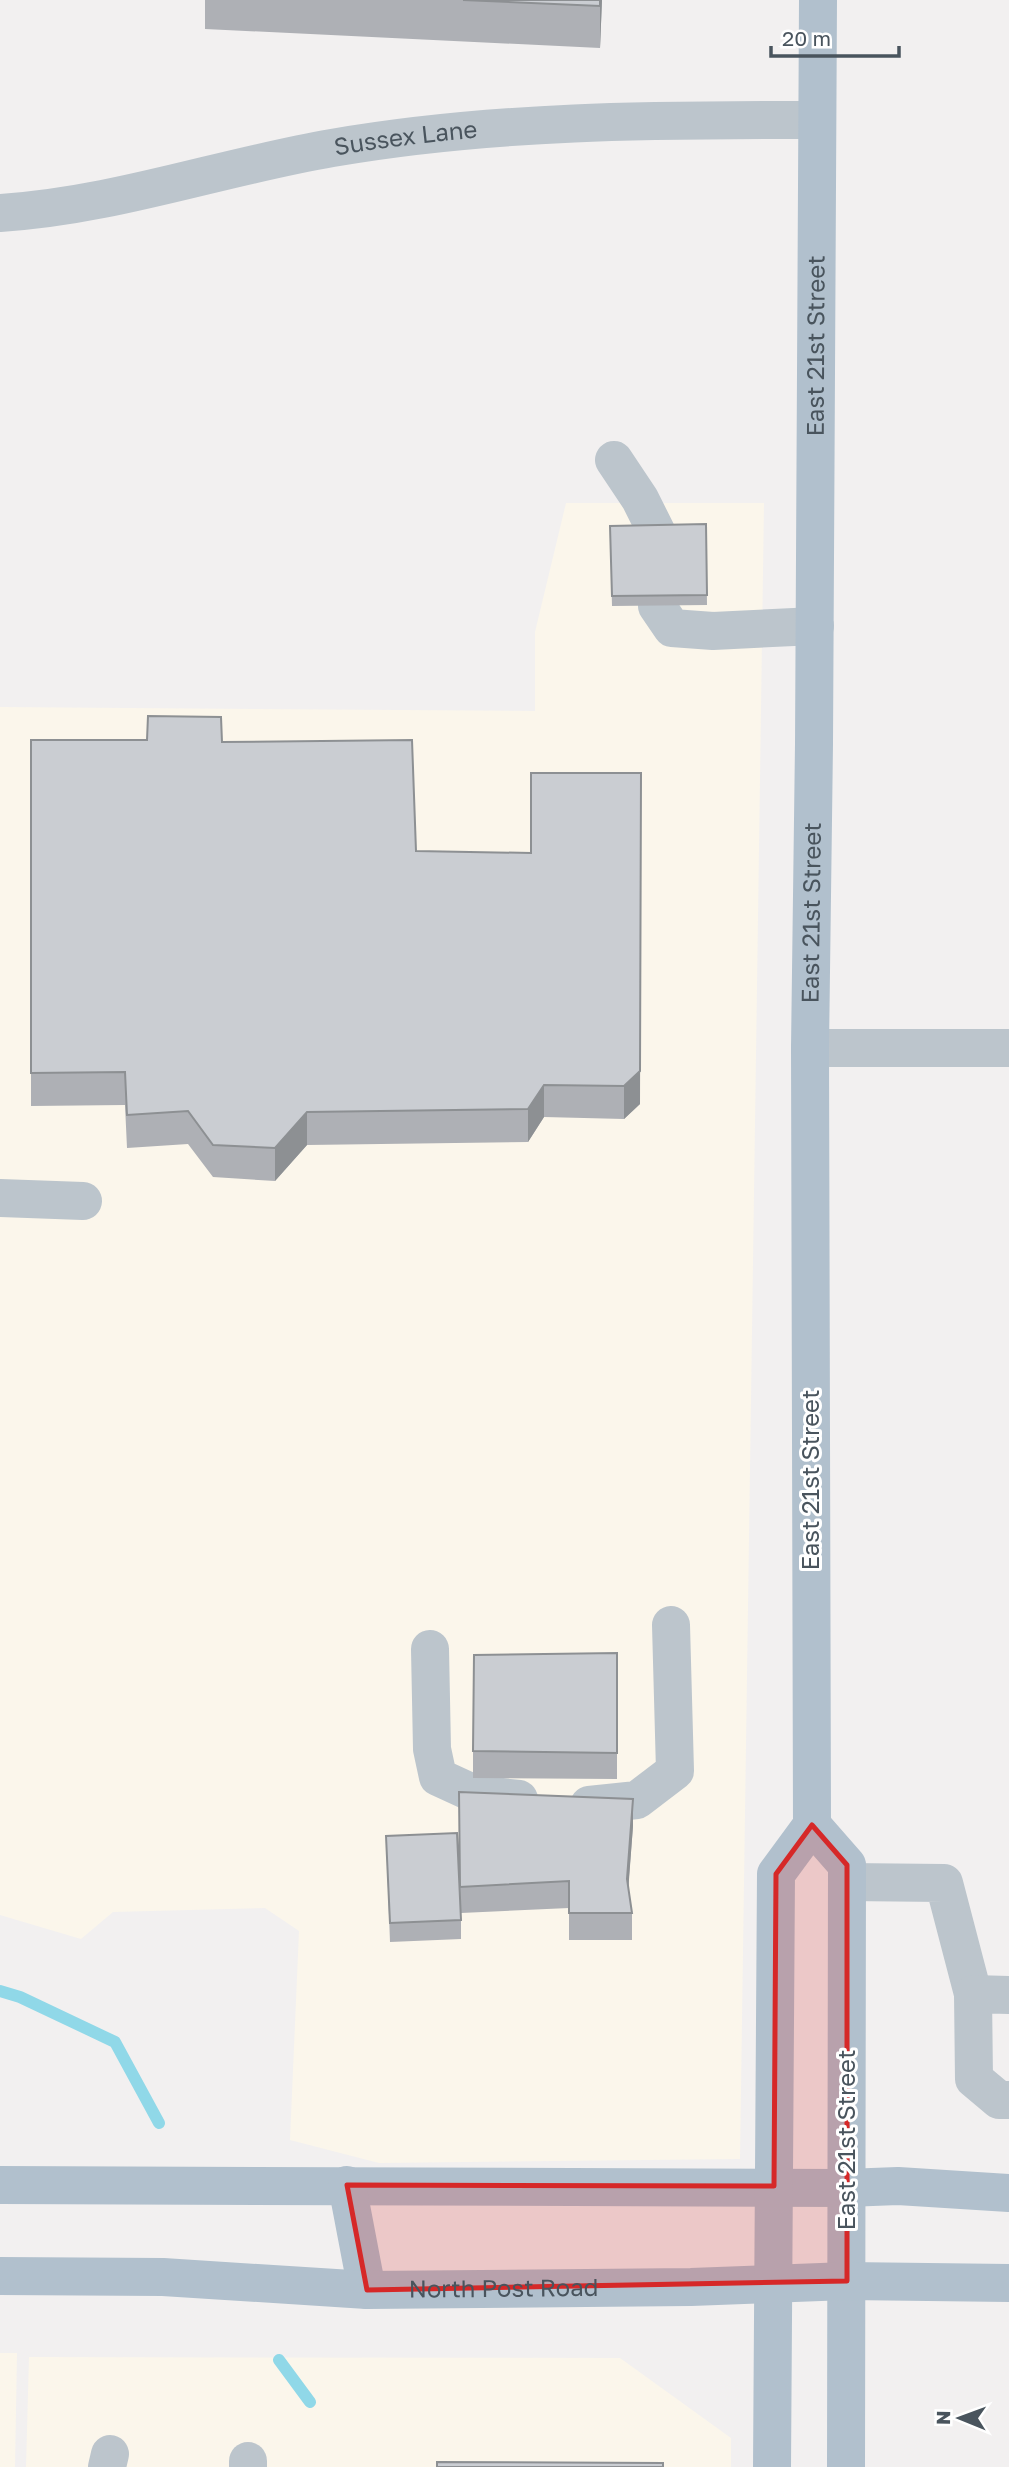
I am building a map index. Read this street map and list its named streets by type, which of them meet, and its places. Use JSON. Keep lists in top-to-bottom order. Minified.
{"streets":{"main road":["East 21st Street","North Post Road"],"street":["Sussex Lane"]},"crossings":[["Sussex Lane","East 21st Street"],["East 21st Street","North Post Road"]],"scale_bar":"20 m","north":"left"}
